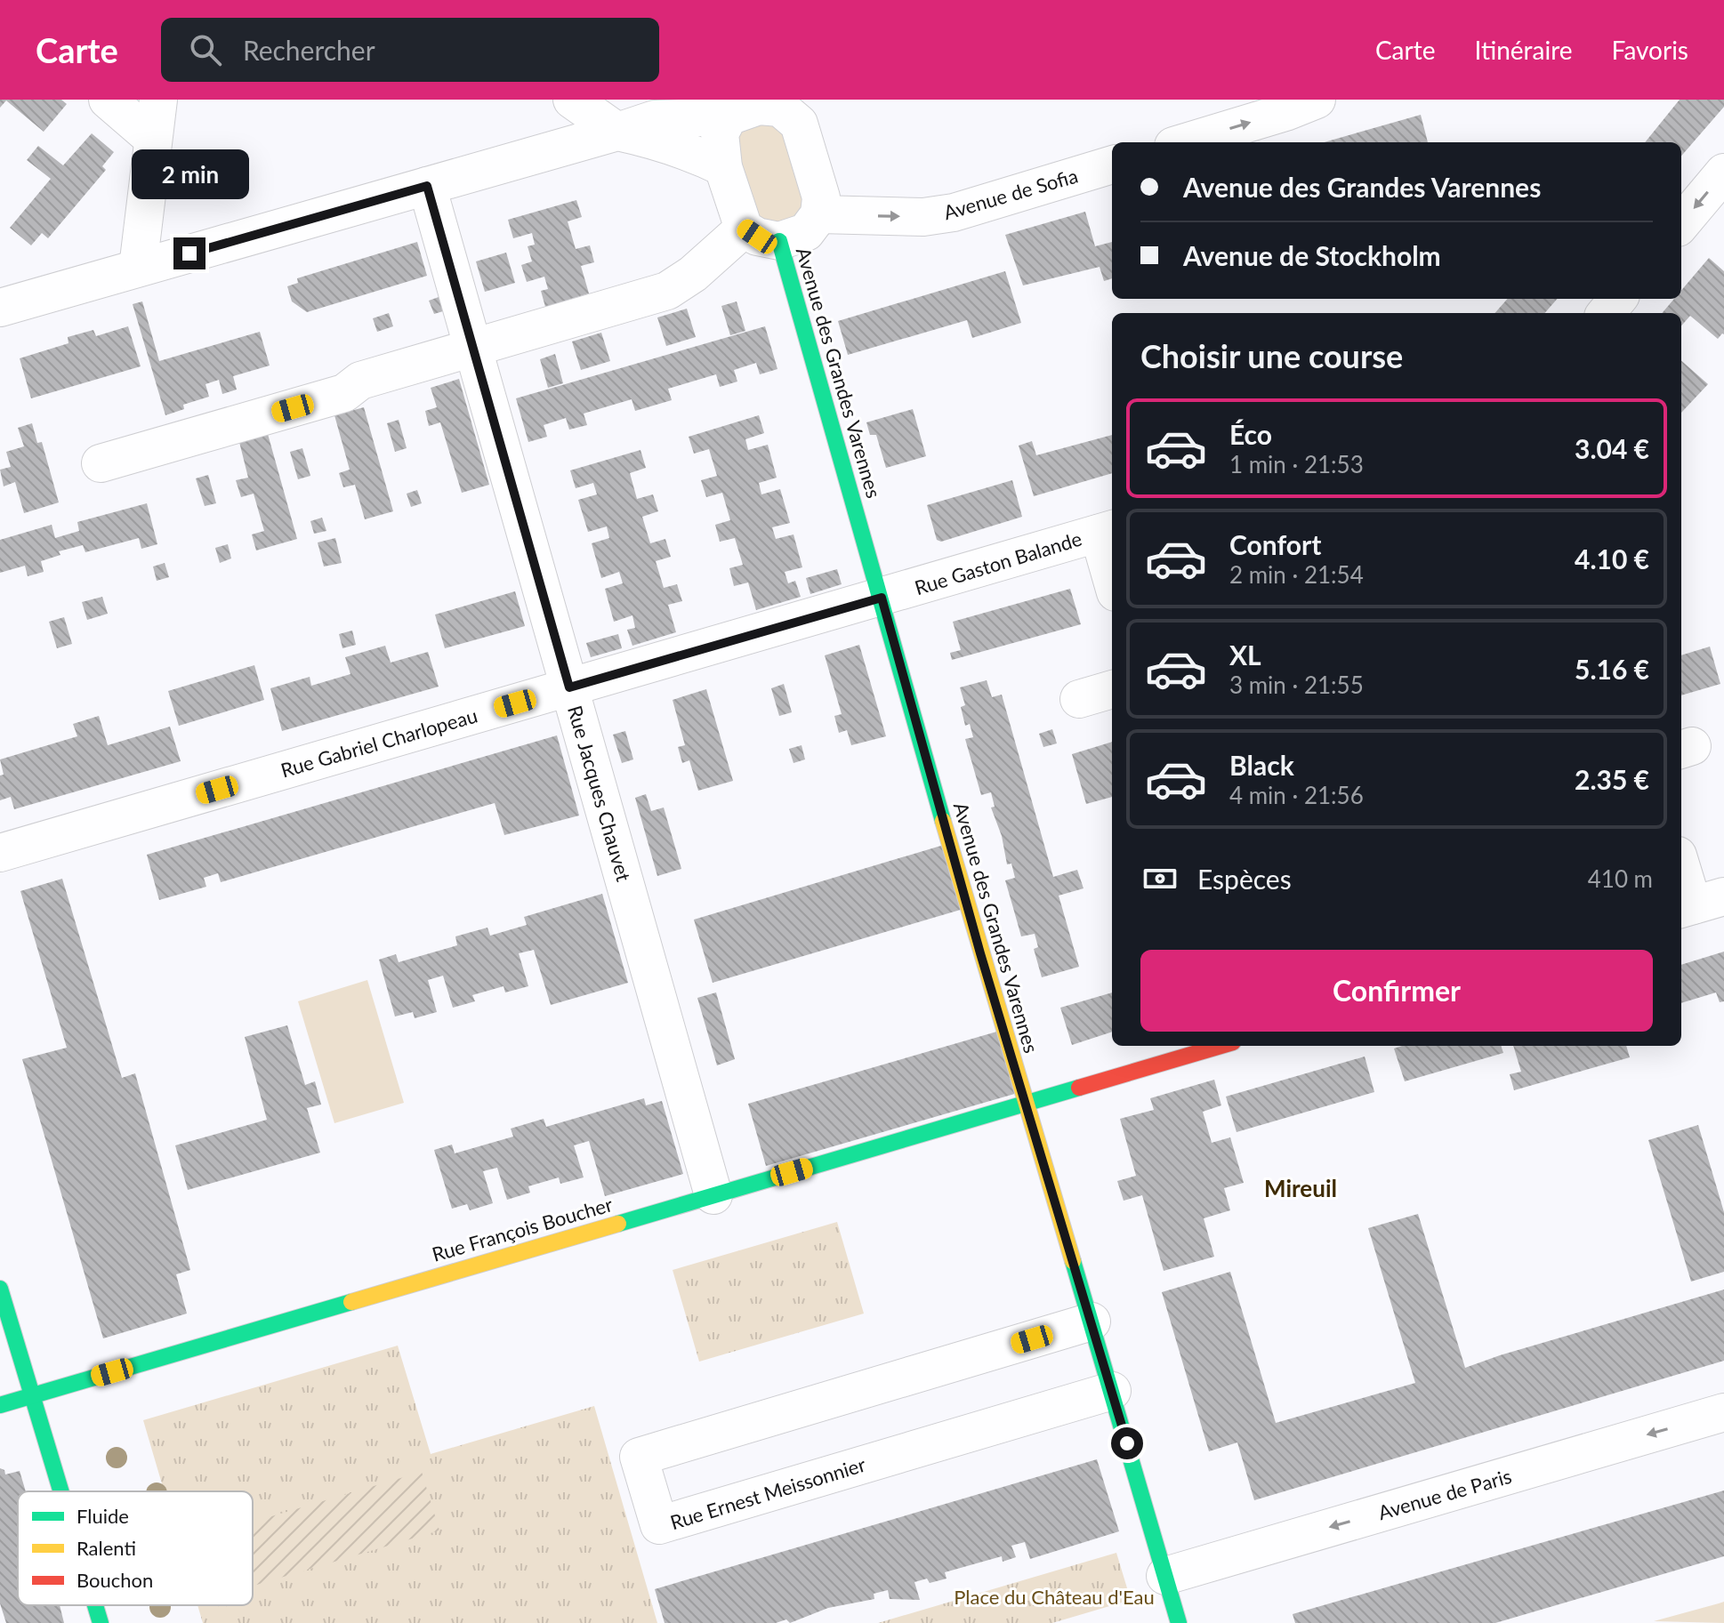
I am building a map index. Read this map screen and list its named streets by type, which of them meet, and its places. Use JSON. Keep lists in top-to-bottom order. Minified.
{"streets":{"street":["Avenue de Sofia","Avenue des Grandes Varennes","Rue Gaston Balande","Rue Gabriel Charlopeau","Rue Jacques Chauvet","Rue François Boucher","Rue Ernest Meissonnier","Avenue de Paris"]},"crossings":[["Avenue de Sofia","Avenue des Grandes Varennes"],["Avenue des Grandes Varennes","Rue Gaston Balande"],["Avenue des Grandes Varennes","Rue Gabriel Charlopeau"],["Avenue des Grandes Varennes","Rue François Boucher"],["Avenue des Grandes Varennes","Rue Ernest Meissonnier"],["Avenue des Grandes Varennes","Avenue de Paris"],["Rue Gaston Balande","Rue Gabriel Charlopeau"],["Rue Gabriel Charlopeau","Rue Jacques Chauvet"],["Rue Jacques Chauvet","Rue François Boucher"]],"one_way":["Avenue de Sofia","Avenue de Paris"],"districts":["Mireuil"],"parks":["Place du Château d'Eau"],"legend":["Fluide","Ralenti","Bouchon"],"page":{"header":"Carte","search":"Rechercher","nav":["Carte","Itinéraire","Favoris"],"banner":["Avenue des Grandes Varennes","Avenue de Stockholm"],"bubble":"2 min","heading":"Choisir une course","list":[{"name":"Éco","note":"1 min · 21:53","value":"3.04 €"},{"name":"Confort","note":"2 min · 21:54","value":"4.10 €"},{"name":"XL","note":"3 min · 21:55","value":"5.16 €"},{"name":"Black","note":"4 min · 21:56","value":"2.35 €"}],"pay":["Espèces","410 m"],"buttons":"Confirmer"}}
